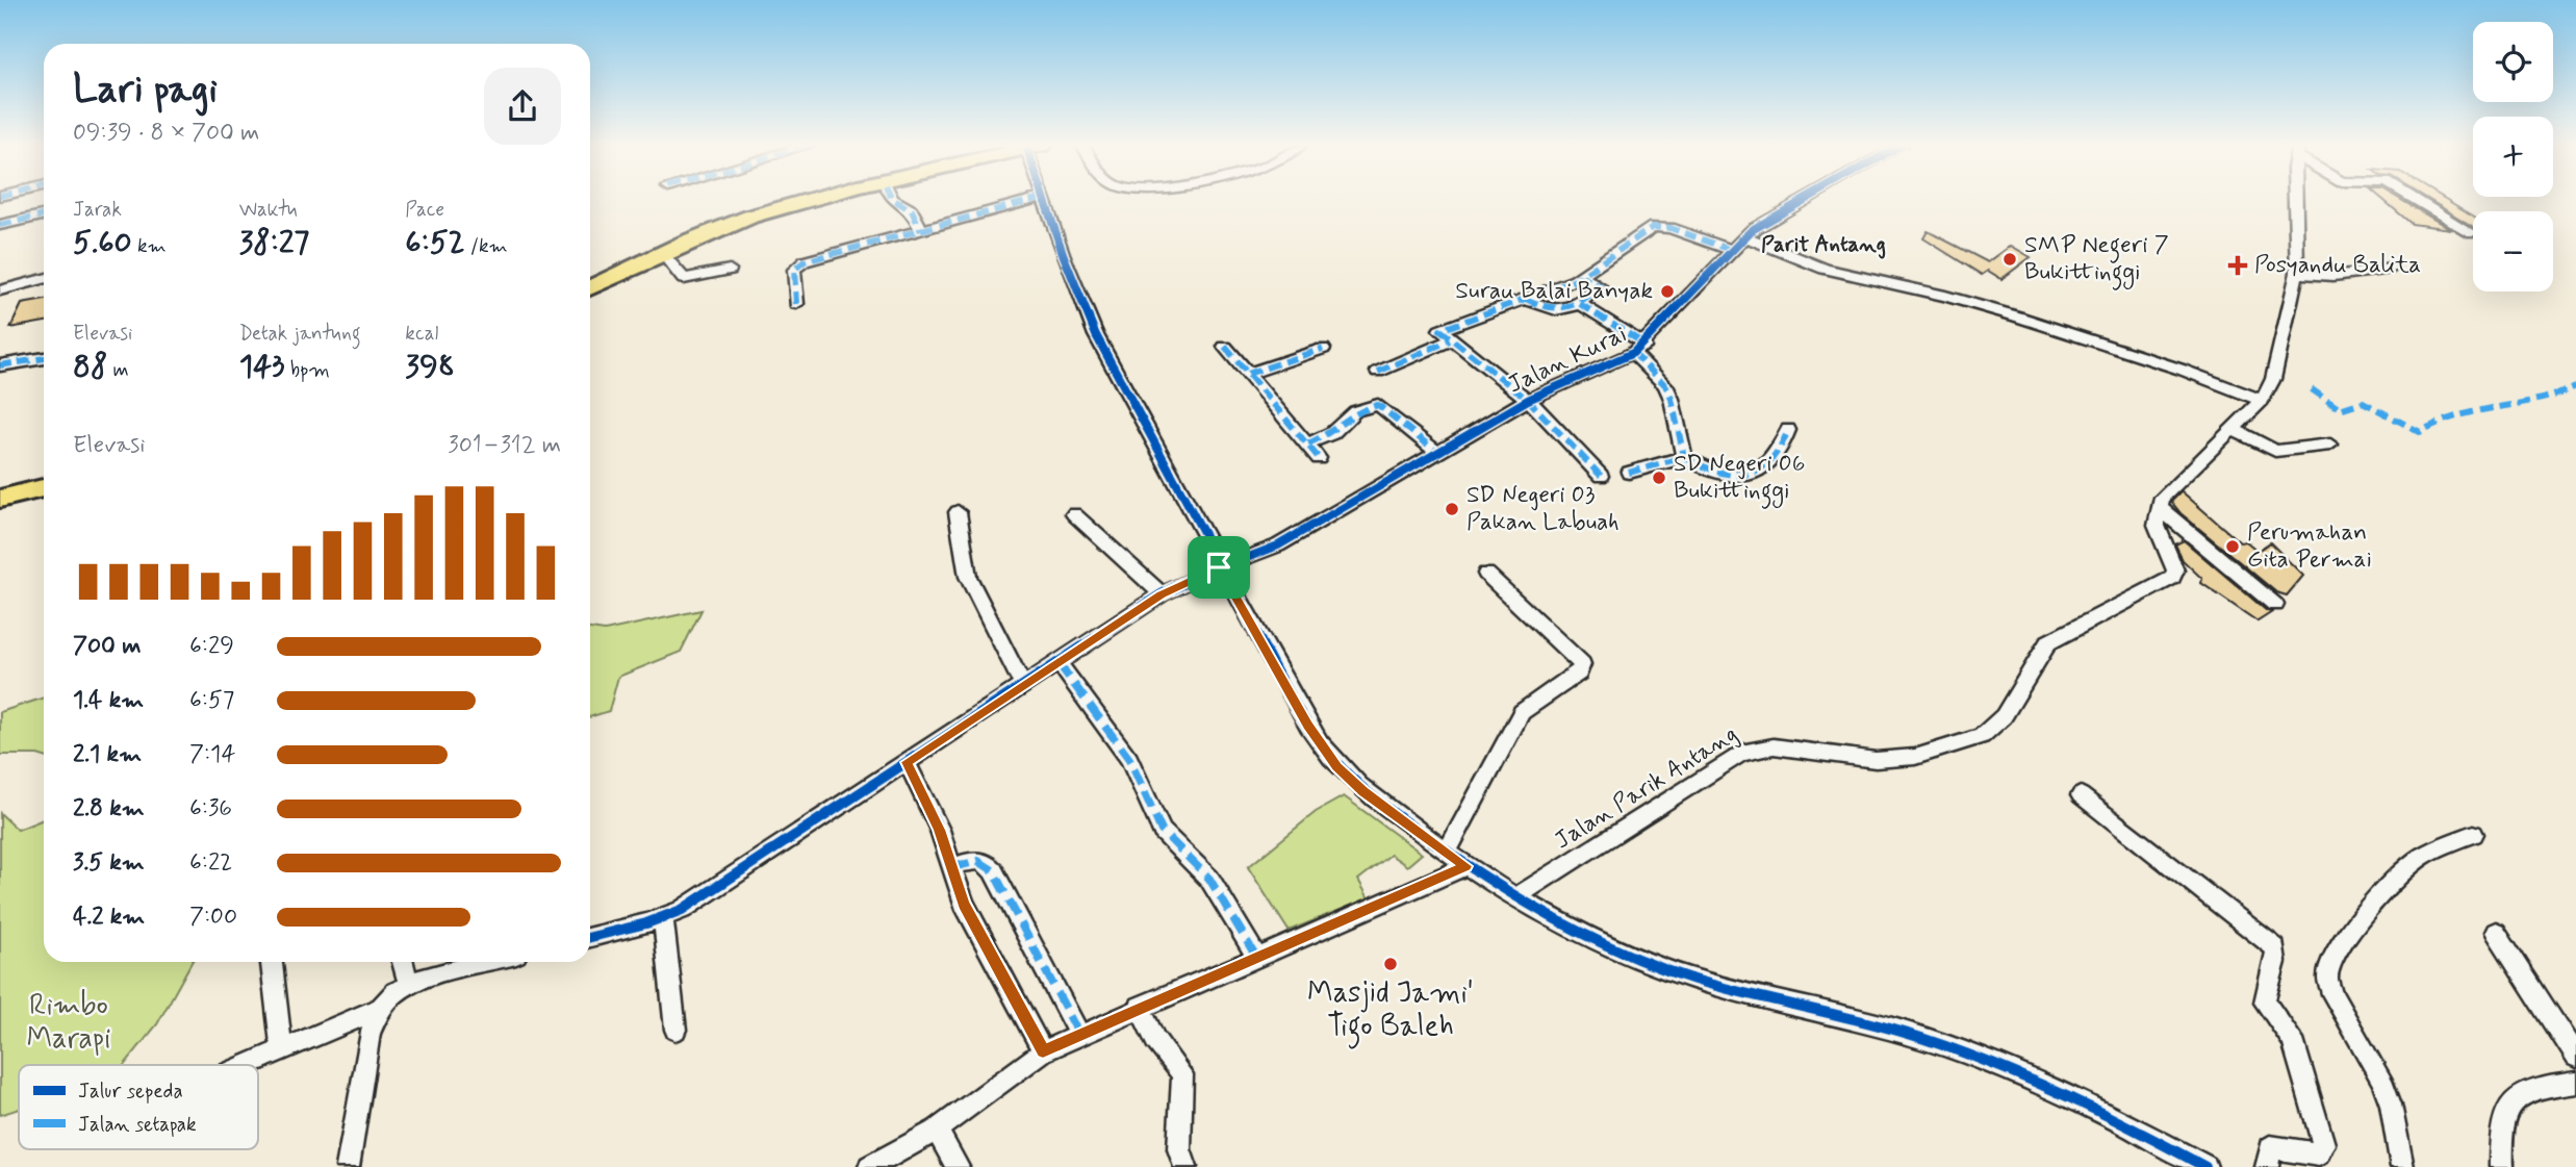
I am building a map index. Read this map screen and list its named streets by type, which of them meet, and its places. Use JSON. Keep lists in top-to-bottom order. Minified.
{"streets":{"street":["Jalan Kurai","Jalan Parik Antang"]},"districts":["Parit Antang"],"parks":["Rimbo Marapi"],"places":{"other":["SMP Negeri 7 Bukittinggi","Surau Balai Banyak","SD Negeri 06 Bukittinggi","SD Negeri 03 Pakan Labuah","Perumahan Gita Permai","Masjid Jami' Tigo Baleh"],"health":["Posyandu Balita"]},"legend":["Jalur sepeda","Jalan setapak"],"page":{"map_buttons":["+","−"],"heading":["Lari pagi","09:39 · 8 × 700 m"],"stats":[["Jarak","5.60 km"],["Waktu","38:27"],["Pace","6:52 /km"],["Elevasi","88 m"],["Detak jantung","143 bpm"],["kcal","398"]],"chart":["Elevasi","301–312 m"],"list":[{"name":"700 m","note":"6:29"},{"name":"1.4 km","note":"6:57"},{"name":"2.1 km","note":"7:14"},{"name":"2.8 km","note":"6:36"},{"name":"3.5 km","note":"6:22"},{"name":"4.2 km","note":"7:00"}]}}
